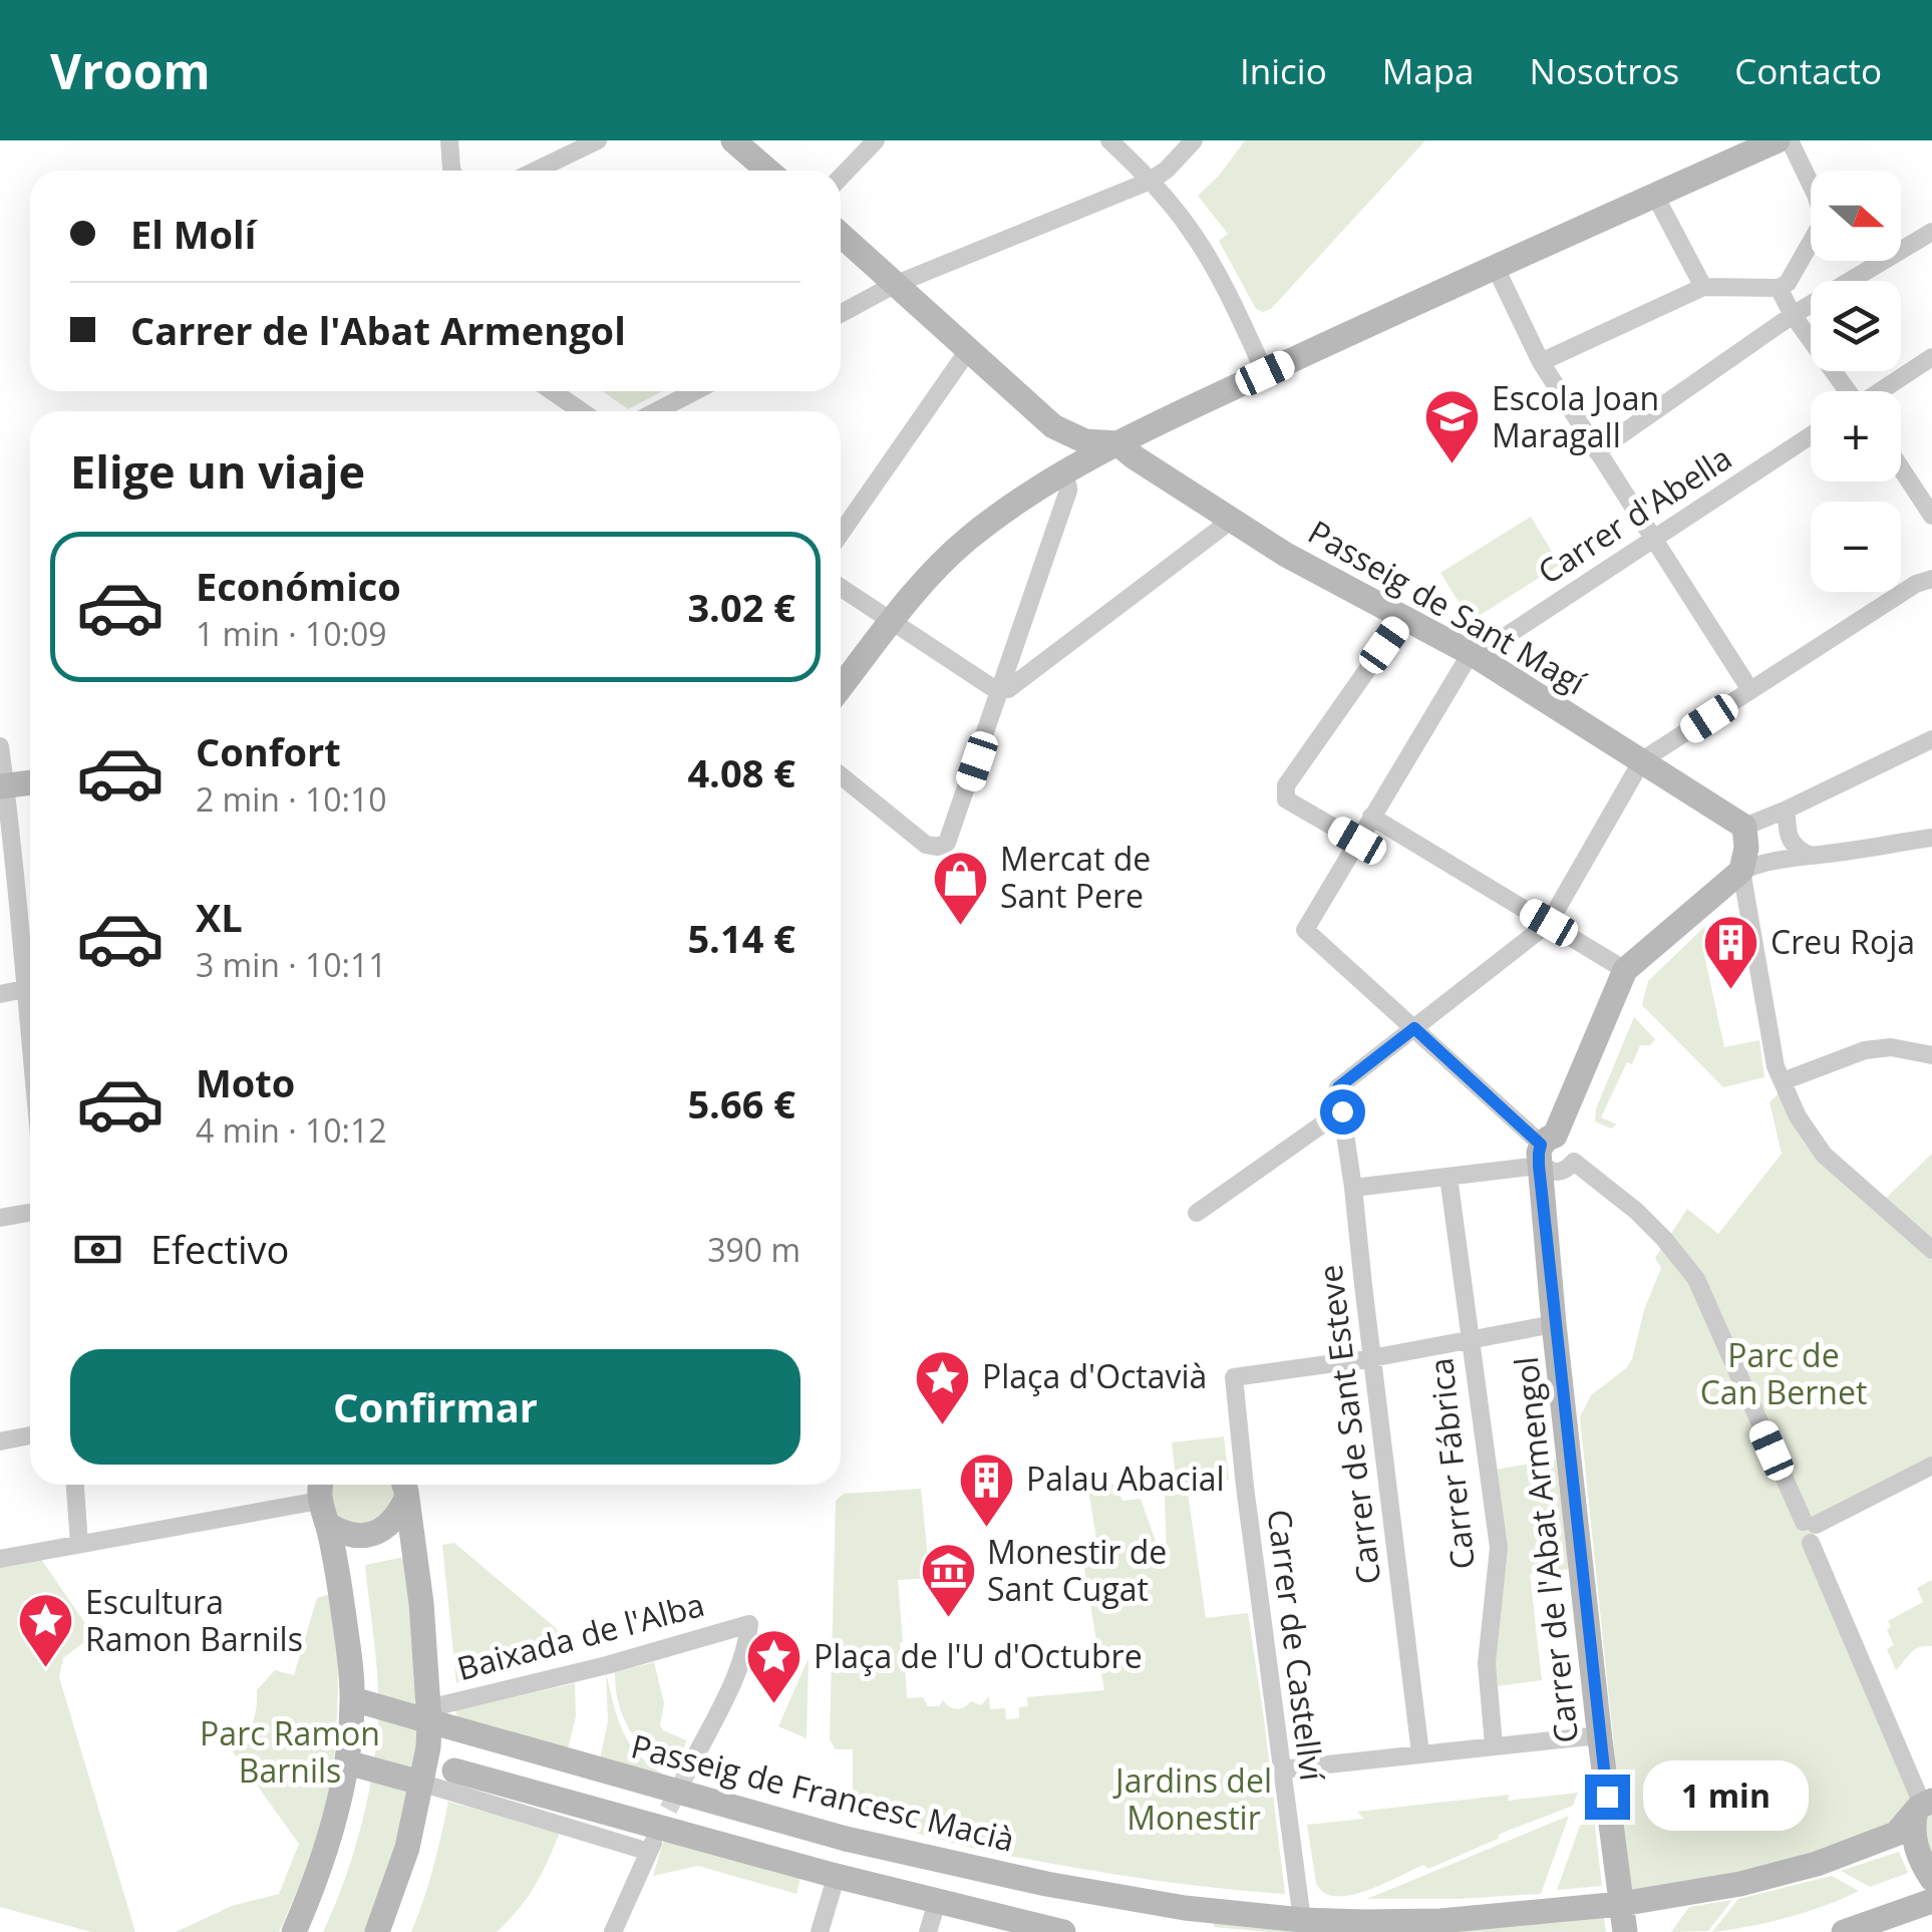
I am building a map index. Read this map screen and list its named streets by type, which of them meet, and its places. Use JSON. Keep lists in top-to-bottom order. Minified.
{"streets":{"street":["Carrer d'Abella","Passeig de Sant Magí","Carrer de Sant Esteve","Carrer Fábrica","Carrer de l'Abat Armengol","Baixada de l'Alba","Carrer de Castellví","Passeig de Francesc Macià"]},"crossings":[["Carrer d'Abella","Passeig de Sant Magí"],["Carrer de Sant Esteve","Carrer de Castellví"],["Carrer de l'Abat Armengol","Passeig de Francesc Macià"],["Baixada de l'Alba","Passeig de Francesc Macià"],["Carrer de Castellví","Passeig de Francesc Macià"]],"parks":["Parc de Can Bernet","Parc Ramon Barnils","Jardins del Monestir"],"places":{"school or university":["Escola Joan Maragall"],"shop":["Mercat de Sant Pere"],"building":["Creu Roja","Palau Abacial"],"place":["Plaça d'Octavià","Escultura Ramon Barnils","Plaça de l'U d'Octubre"],"museum":["Monestir de Sant Cugat"]},"north":"right","page":{"header":"Vroom","nav":["Inicio","Mapa","Nosotros","Contacto"],"map_buttons":["+","−"],"banner":["El Molí","Carrer de l'Abat Armengol"],"heading":"Elige un viaje","list":[{"name":"Económico","note":"1 min · 10:09","value":"3.02 €"},{"name":"Confort","note":"2 min · 10:10","value":"4.08 €"},{"name":"XL","note":"3 min · 10:11","value":"5.14 €"},{"name":"Moto","note":"4 min · 10:12","value":"5.66 €"}],"pay":["Efectivo","390 m"],"buttons":"Confirmar","bubble":"1 min"}}
